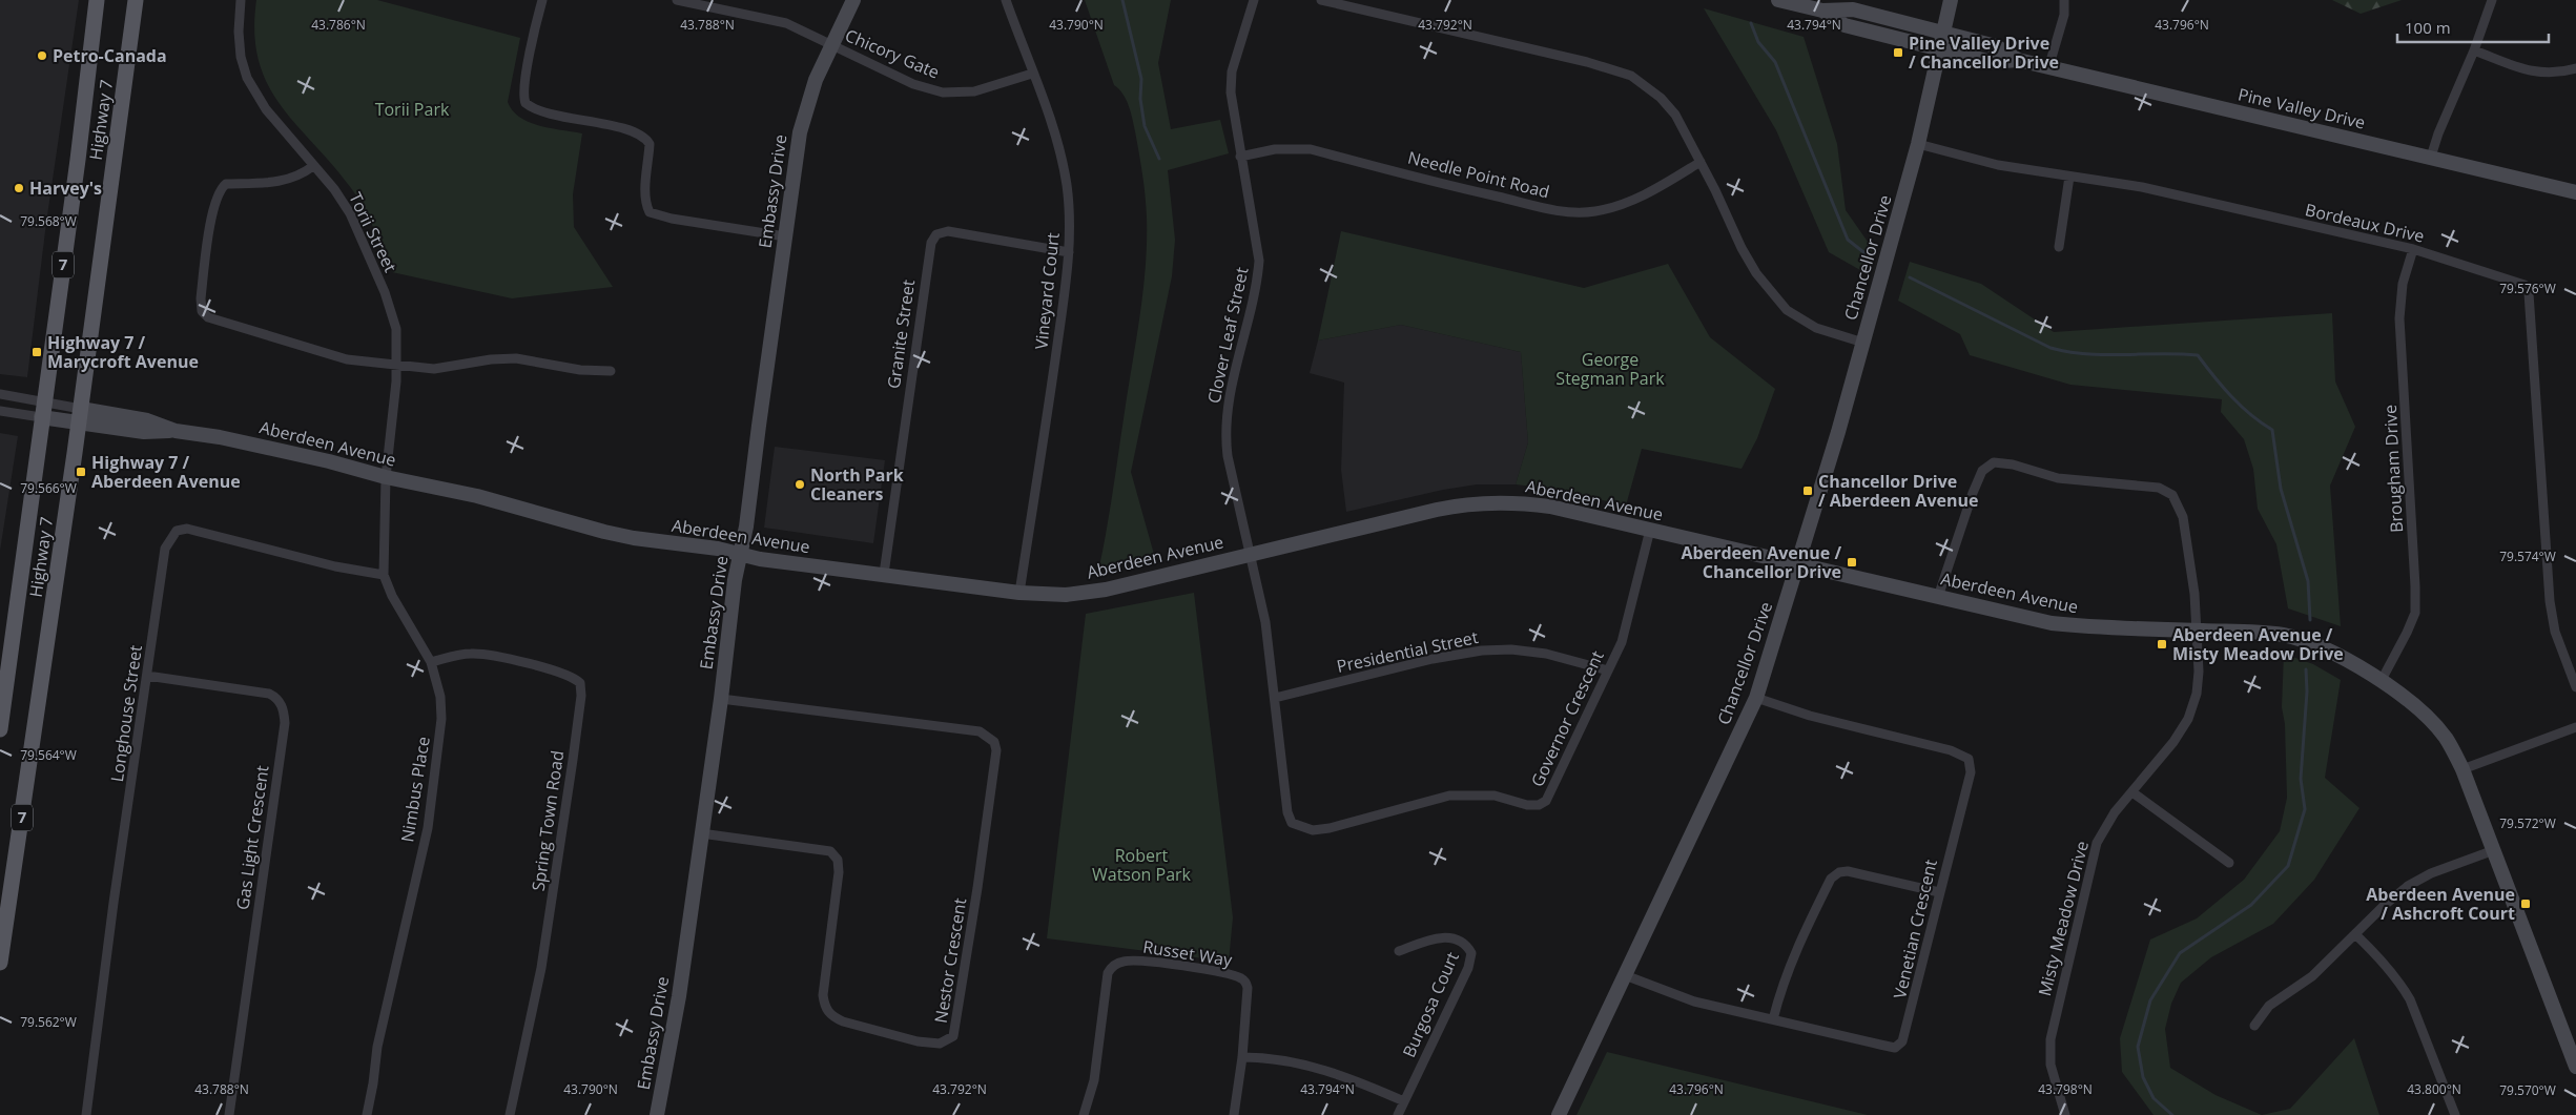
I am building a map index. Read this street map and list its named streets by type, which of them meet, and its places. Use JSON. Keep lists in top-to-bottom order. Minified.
{"streets":{"main road":["Highway 7","7"],"street":["Chicory Gate","Pine Valley Drive","Needle Point Road","Embassy Drive","Bordeaux Drive","Torii Street","Chancellor Drive","Vineyard Court","Granite Street","Clover Leaf Street","Aberdeen Avenue","Brougham Drive","Presidential Street","Longhouse Street","Governor Crescent","Nimbus Place","Spring Town Road","Gas Light Crescent","Misty Meadow Drive","Venetian Crescent","Russet Way","Nestor Crescent","Burgosa Court"]},"crossings":[["Chicory Gate","Embassy Drive"],["Chicory Gate","Vineyard Court"],["Pine Valley Drive","Chancellor Drive"],["Highway 7","Aberdeen Avenue"],["Needle Point Road","Clover Leaf Street"],["Embassy Drive","Aberdeen Avenue"],["Embassy Drive","Nestor Crescent"],["Bordeaux Drive","Chancellor Drive"],["Bordeaux Drive","Brougham Drive"],["Torii Street","Aberdeen Avenue"],["Torii Street","Nimbus Place"],["Chancellor Drive","Aberdeen Avenue"],["Chancellor Drive","Venetian Crescent"],["Vineyard Court","Granite Street"],["Vineyard Court","Aberdeen Avenue"],["Granite Street","Aberdeen Avenue"],["Clover Leaf Street","Aberdeen Avenue"],["Clover Leaf Street","Governor Crescent"],["Aberdeen Avenue","Brougham Drive"],["Aberdeen Avenue","Governor Crescent"],["Aberdeen Avenue","Nimbus Place"],["Aberdeen Avenue","Misty Meadow Drive"],["Presidential Street","Governor Crescent"],["Longhouse Street","Nimbus Place"],["Longhouse Street","Gas Light Crescent"],["Nimbus Place","Spring Town Road"]],"parks":["Torii Park","George Stegman Park","Robert Watson Park"],"places":{"transit":["Pine Valley Drive / Chancellor Drive","Highway 7 / Marycroft Avenue","Highway 7 / Aberdeen Avenue","Chancellor Drive / Aberdeen Avenue","Aberdeen Avenue / Chancellor Drive","Aberdeen Avenue / Misty Meadow Drive","Aberdeen Avenue / Ashcroft Court"],"other":["Petro-Canada","Harvey's","North Park Cleaners"]},"scale_bar":"100 m","coordinates":["43.786°N","43.788°N","43.790°N","43.792°N","43.794°N","43.796°N","79.568°W","79.576°W","79.566°W","79.574°W","79.564°W","79.572°W","79.562°W","43.798°N","43.800°N","79.570°W"]}
